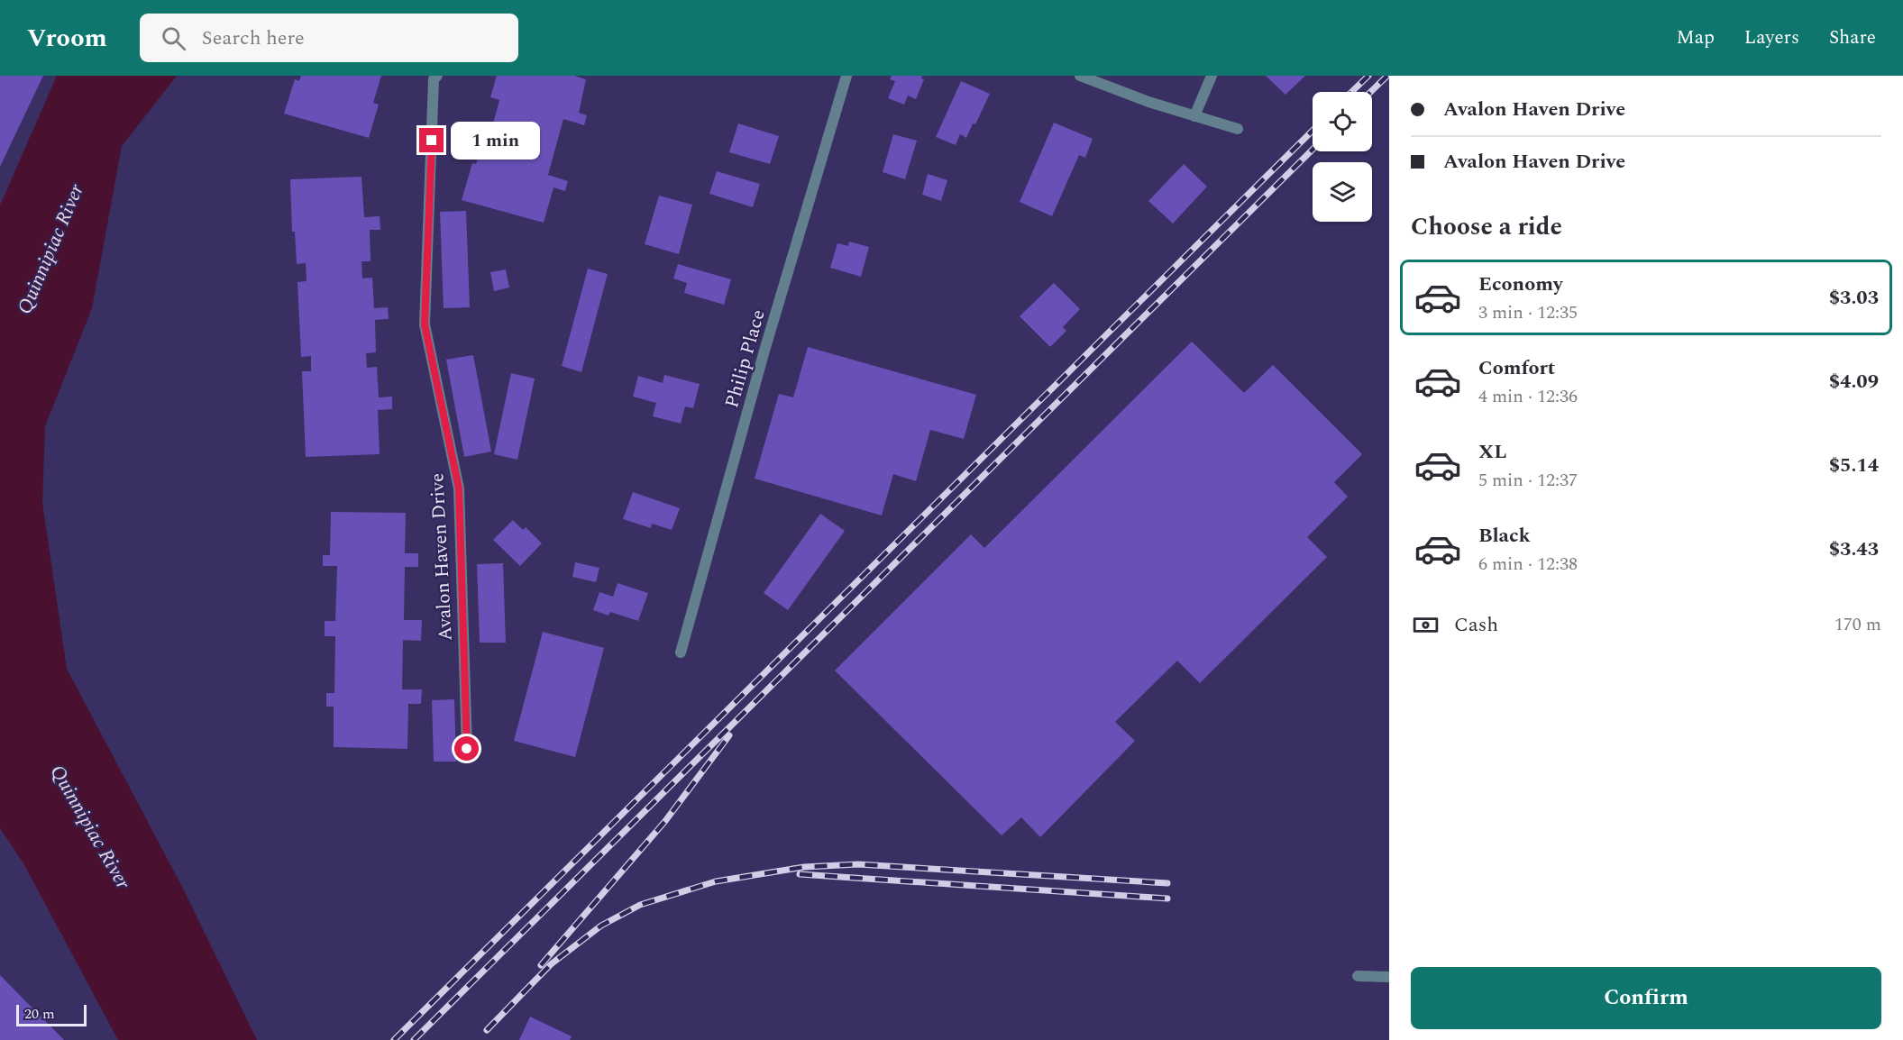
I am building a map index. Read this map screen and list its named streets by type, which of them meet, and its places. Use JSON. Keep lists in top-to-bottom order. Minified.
{"streets":{"street":["Philip Place","Avalon Haven Drive"]},"water":["Quinnipiac River"],"scale_bar":"20 m","page":{"header":"Vroom","search":"Search here","nav":["Map","Layers","Share"],"banner":["Avalon Haven Drive","Avalon Haven Drive"],"bubble":"1 min","heading":"Choose a ride","list":[{"name":"Economy","note":"3 min · 12:35","value":"$3.03"},{"name":"Comfort","note":"4 min · 12:36","value":"$4.09"},{"name":"XL","note":"5 min · 12:37","value":"$5.14"},{"name":"Black","note":"6 min · 12:38","value":"$3.43"}],"pay":["Cash","170 m"],"buttons":"Confirm","scale":"20 m"}}
